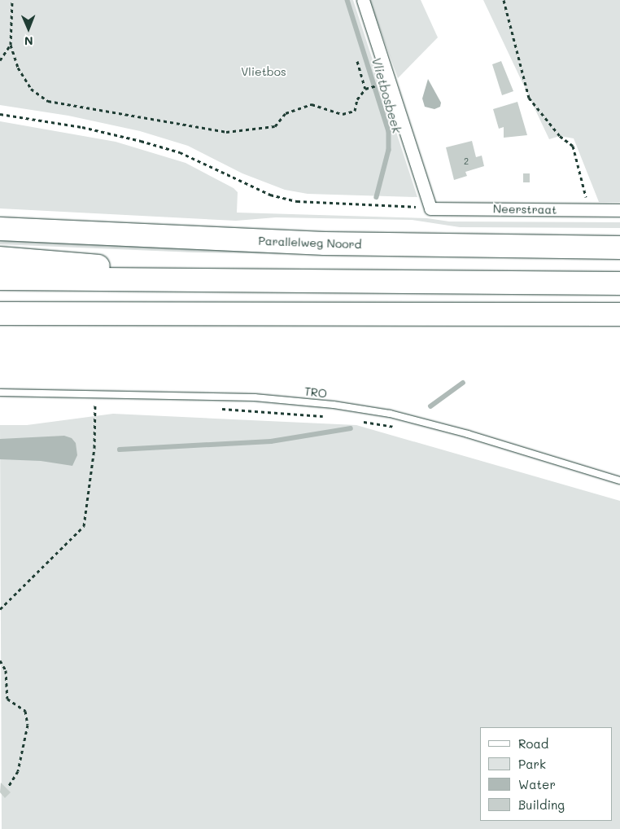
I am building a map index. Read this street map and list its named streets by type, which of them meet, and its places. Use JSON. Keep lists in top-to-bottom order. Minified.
{"streets":{"highway":["Parallelweg Noord"],"street":["Neerstraat"],"lane":["TRO"]},"water":["Vlietbosbeek"],"parks":["Vlietbos"],"house_numbers":["2"],"legend":["Road","Park","Water","Building"],"north":"bottom"}
